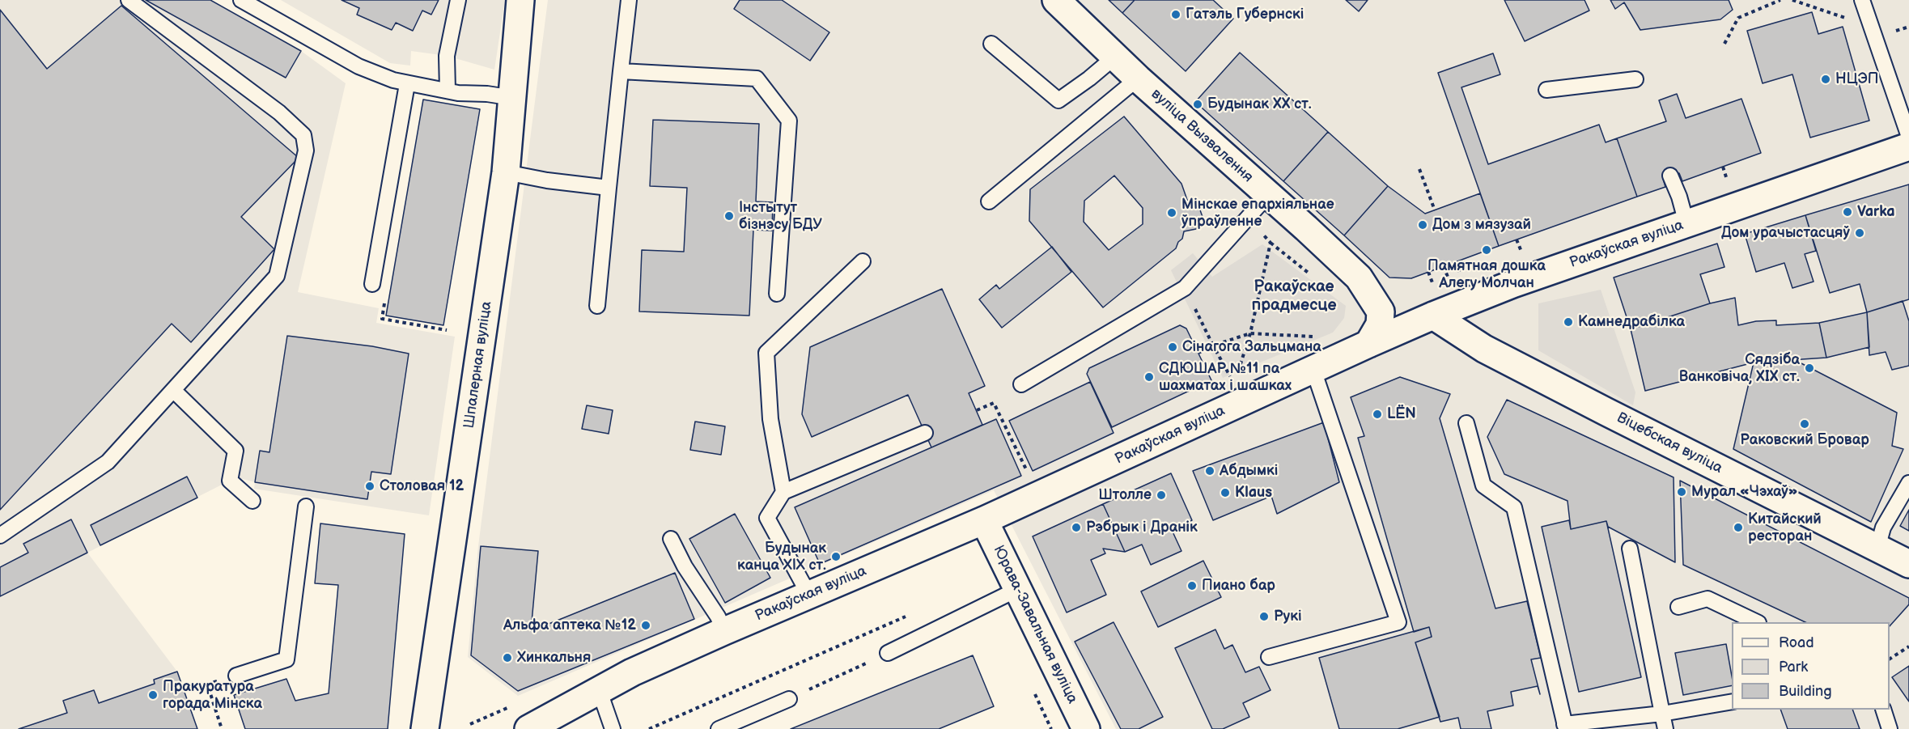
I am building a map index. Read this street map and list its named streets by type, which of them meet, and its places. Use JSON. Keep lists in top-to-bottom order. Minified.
{"streets":{"street":["вуліца Вызвалення","Ракаўская вуліца","Шпалерная вуліца","Віцебская вуліца","Юрава-Завальная вуліца"]},"crossings":[["вуліца Вызвалення","Ракаўская вуліца"],["Ракаўская вуліца","Віцебская вуліца"],["Ракаўская вуліца","Юрава-Завальная вуліца"]],"districts":["Ракаўскае прадмесце"],"places":["Гатэль Губернскі","НЦЭП","Будынак XX ст.","Varka","Мінскае епархіяльнае ўпраўленне","Інстытут бізнэсу БДУ","Дом з мязузай","Дом урачыстасцяў","Памятная дошка Алегу Молчан","Камнедрабілка","Сінагога Зальцмана","Сядзіба Ванковіча, XIX ст.","СДЮШАР №11 па шахматах і шашках","LЁN","Раковский Бровар","Абдымкі","Столовая 12","Мурал «Чэхаў»","Klaus","Штолле","Рэбрык і Дранiк","Китайский ресторан","Будынак канца ХІХ ст.","Пиано бар","Рукі","Альфа аптека №12","Хинкальня","Пракуратура горада Мінска"],"legend":["Road","Park","Building"]}
